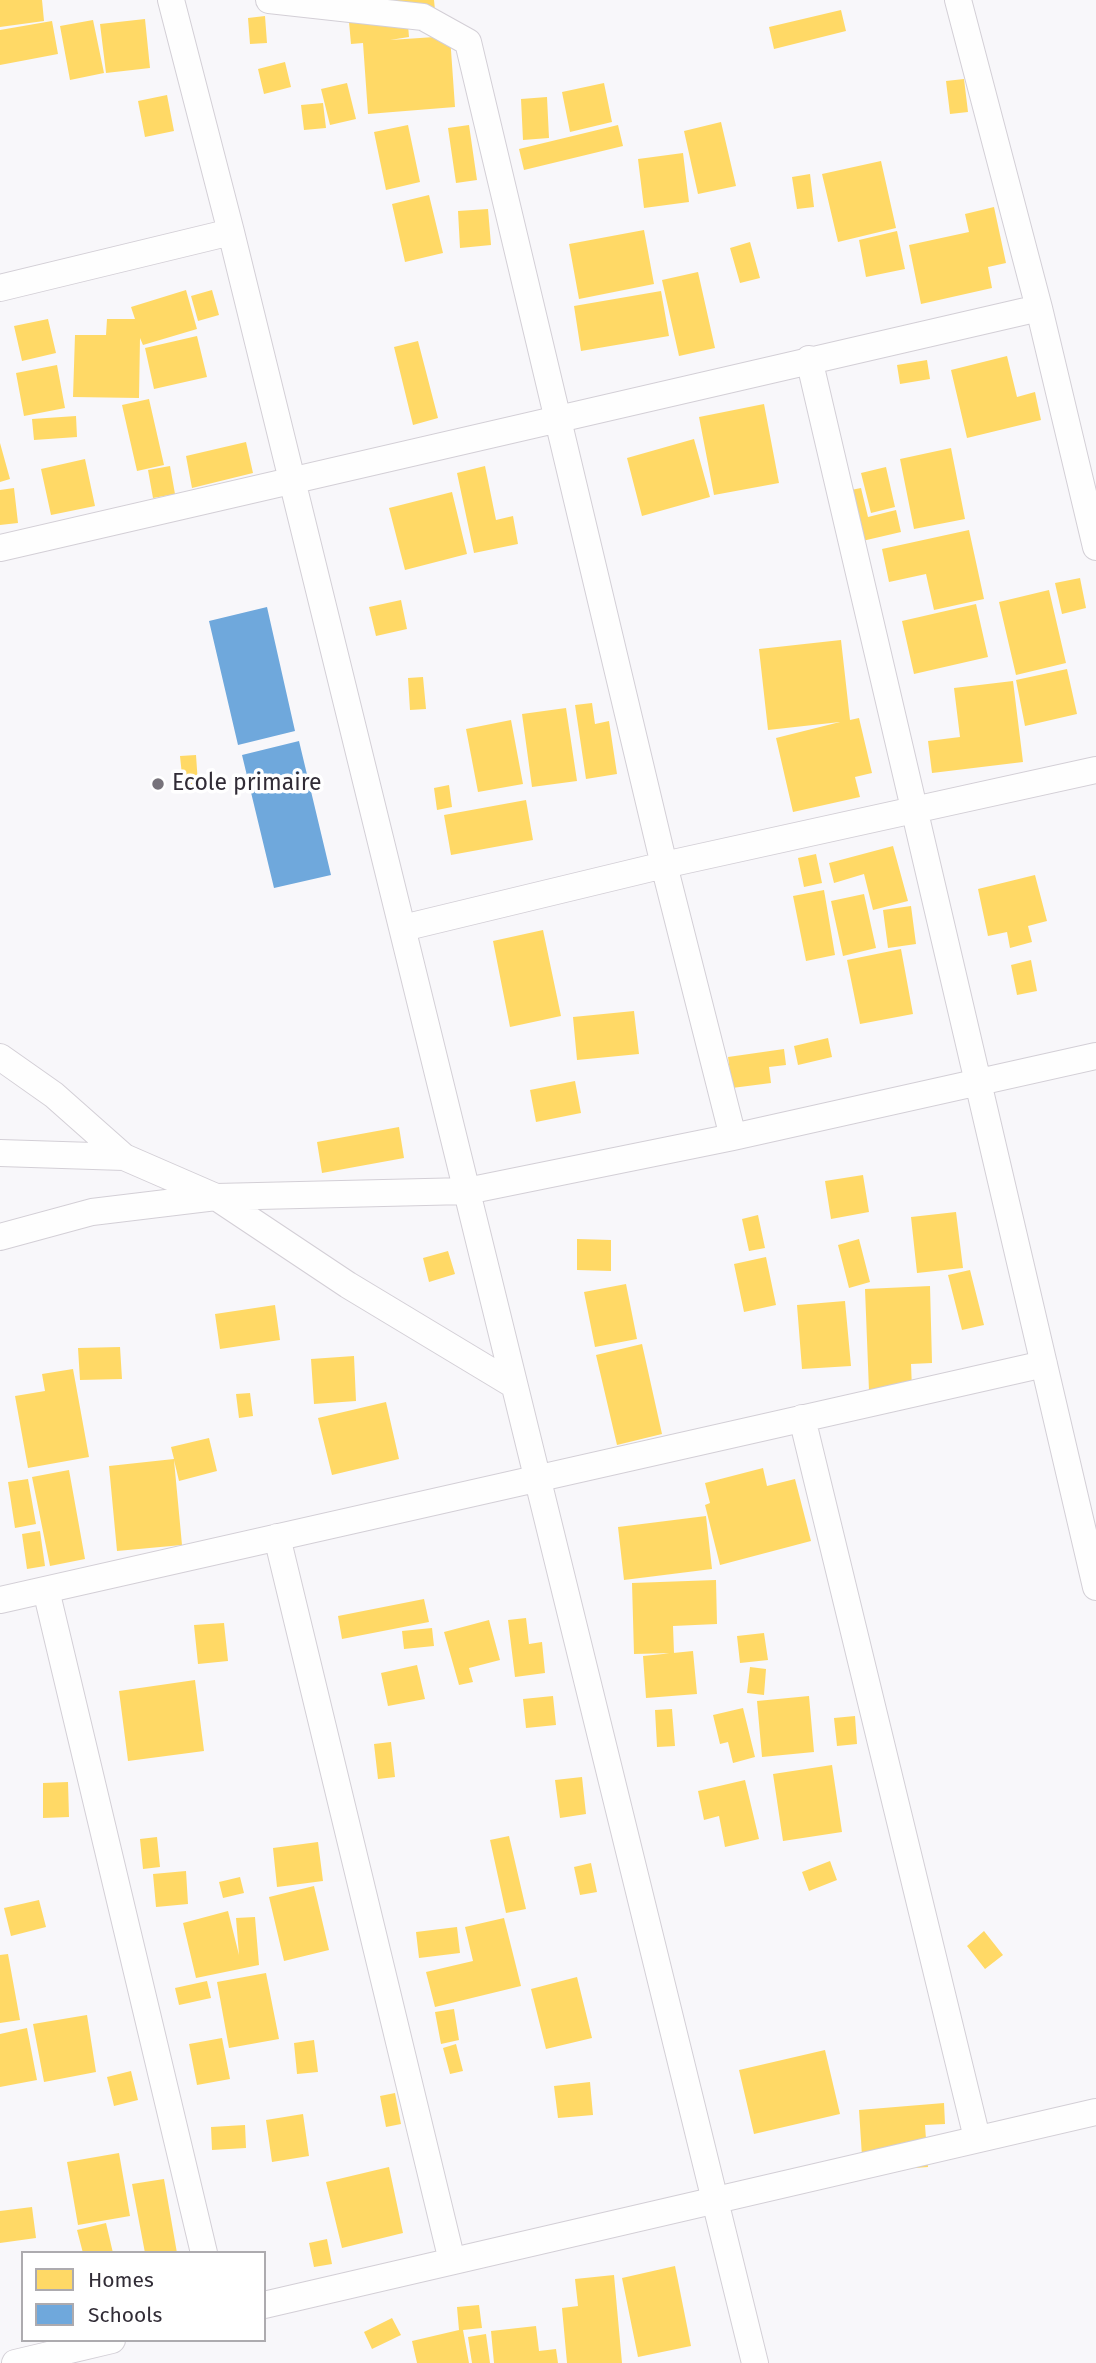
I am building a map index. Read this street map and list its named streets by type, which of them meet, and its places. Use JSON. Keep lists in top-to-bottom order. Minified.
{"places":["Ecole primaire"],"legend":["Homes","Schools"]}
